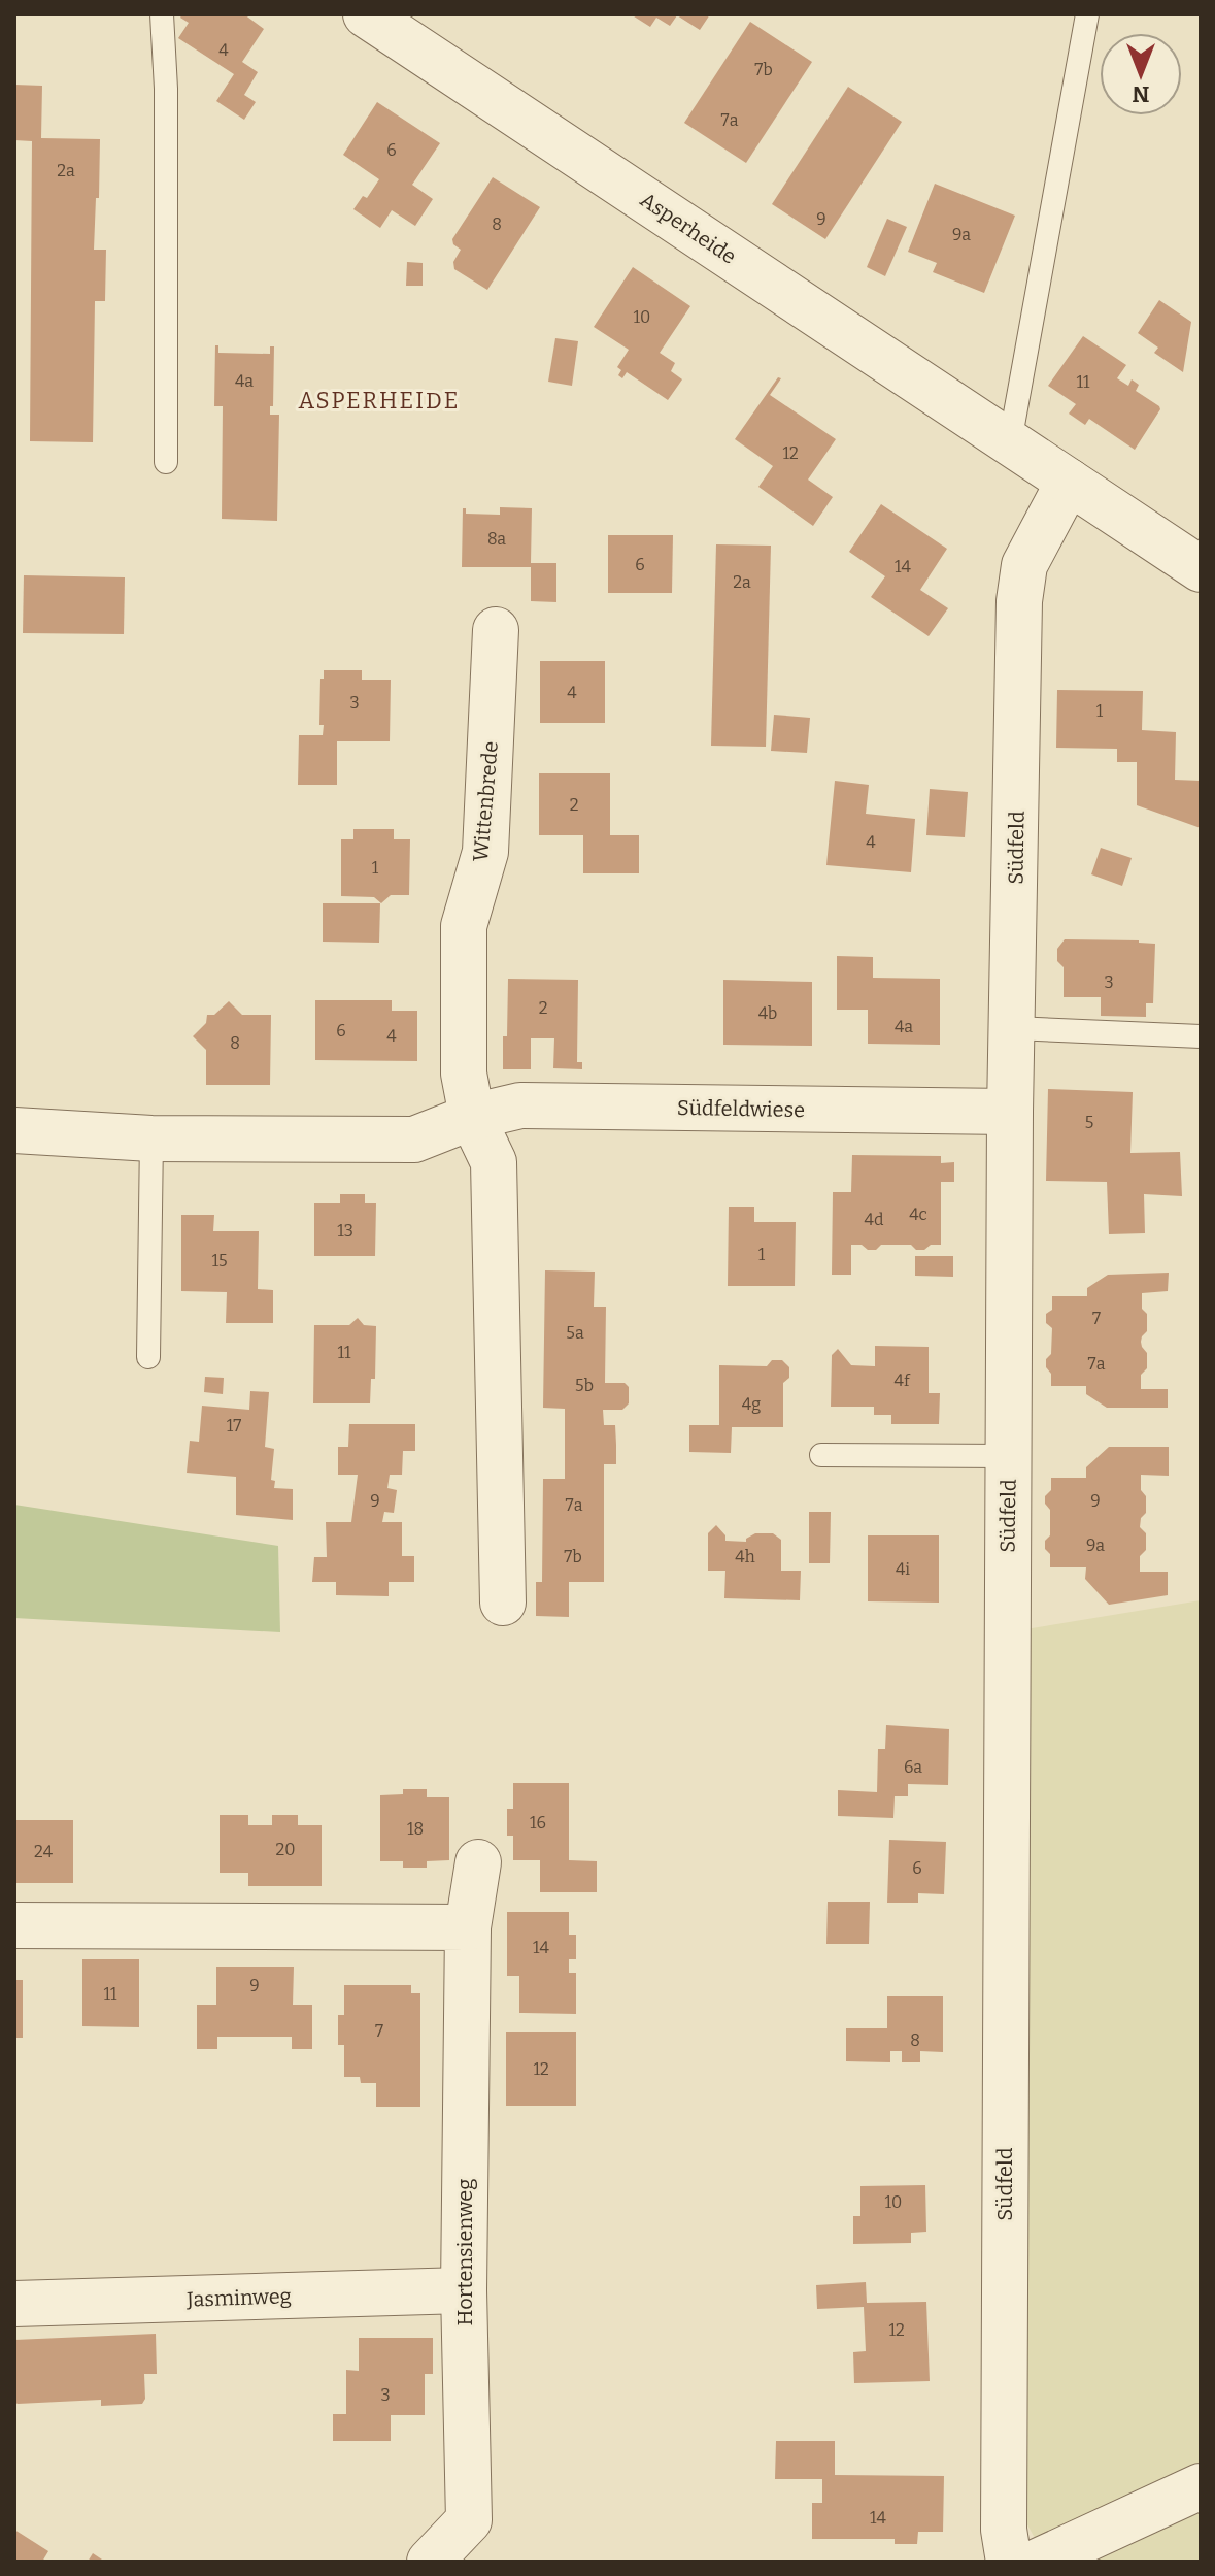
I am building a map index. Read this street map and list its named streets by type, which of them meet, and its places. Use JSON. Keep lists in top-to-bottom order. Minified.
{"streets":{"street":["Asperheide","Wittenbrede","Südfeld","Südfeldwiese","Hortensienweg","Jasminweg"]},"crossings":[["Asperheide","Südfeld"],["Wittenbrede","Südfeldwiese"],["Südfeld","Südfeldwiese"],["Hortensienweg","Jasminweg"]],"districts":["ASPERHEIDE"],"house_numbers":["4","7b","7a","6","2a","9","8","9a","10","4a","11","12","8a","6","14","2a","4","3","1","2","4","1","3","2","4b","4a","6","4","8","5","4c","4d","13","1","15","7","5a","11","7a","4f","5b","4g","17","9","9","7a","9a","7b","4h","4i","6a","16","18","20","24","6","14","9","11","7","8","12","10","12","3","14"],"north":"bottom"}
